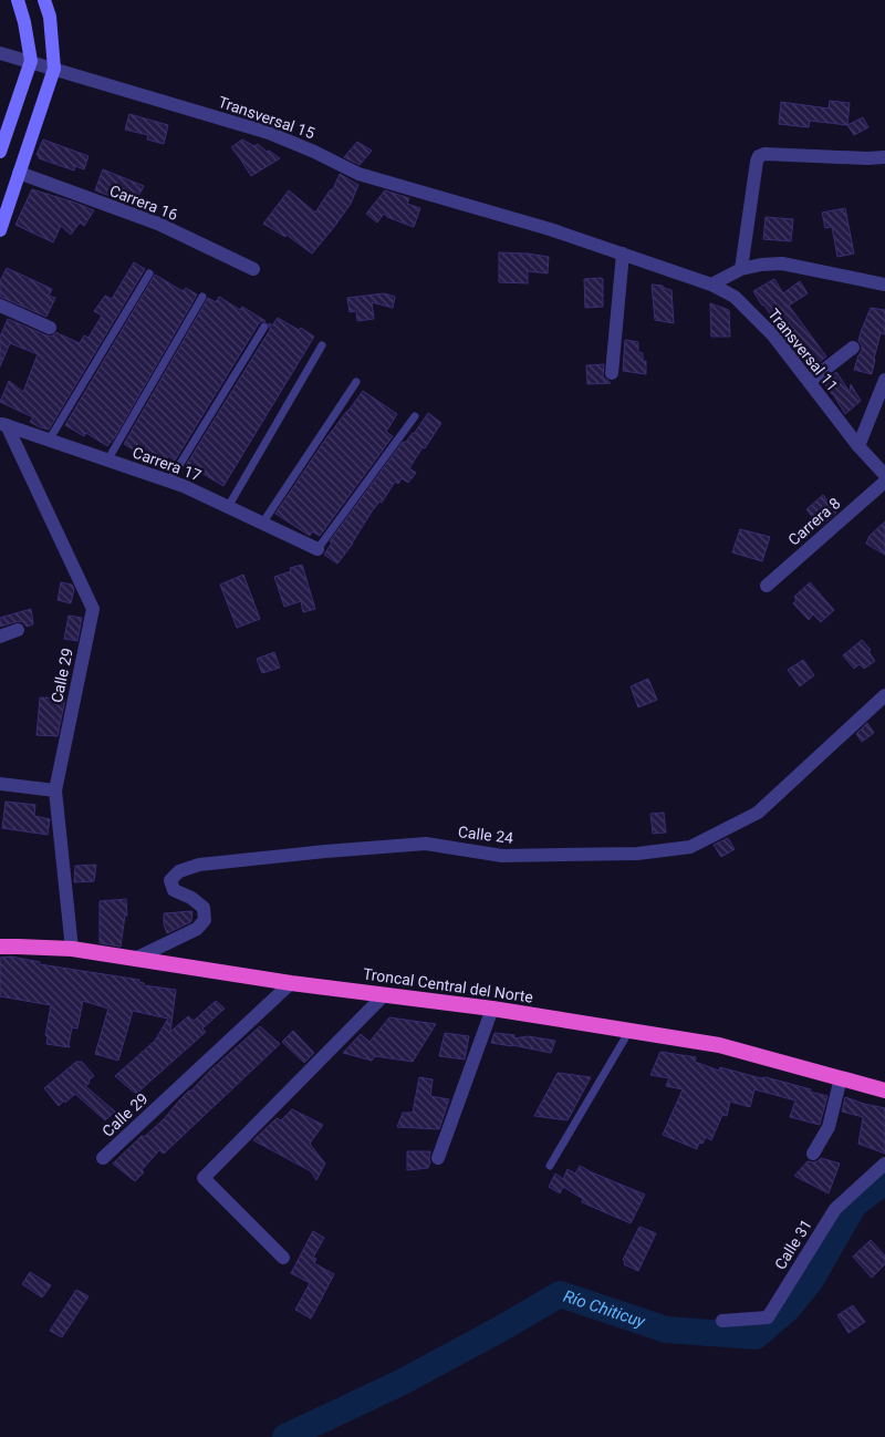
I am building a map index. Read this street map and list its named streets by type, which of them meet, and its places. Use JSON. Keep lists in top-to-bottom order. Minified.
{"streets":{"highway":["Troncal Central del Norte"],"street":["Transversal 15","Carrera 16","Transversal 11","Carrera 17","Carrera 8","Calle 29","Calle 24","Calle 31"]},"crossings":[["Transversal 15","Transversal 11"],["Carrera 17","Calle 29"],["Calle 29","Troncal Central del Norte"],["Calle 24","Troncal Central del Norte"]],"water":["Río Chiticuy"]}
